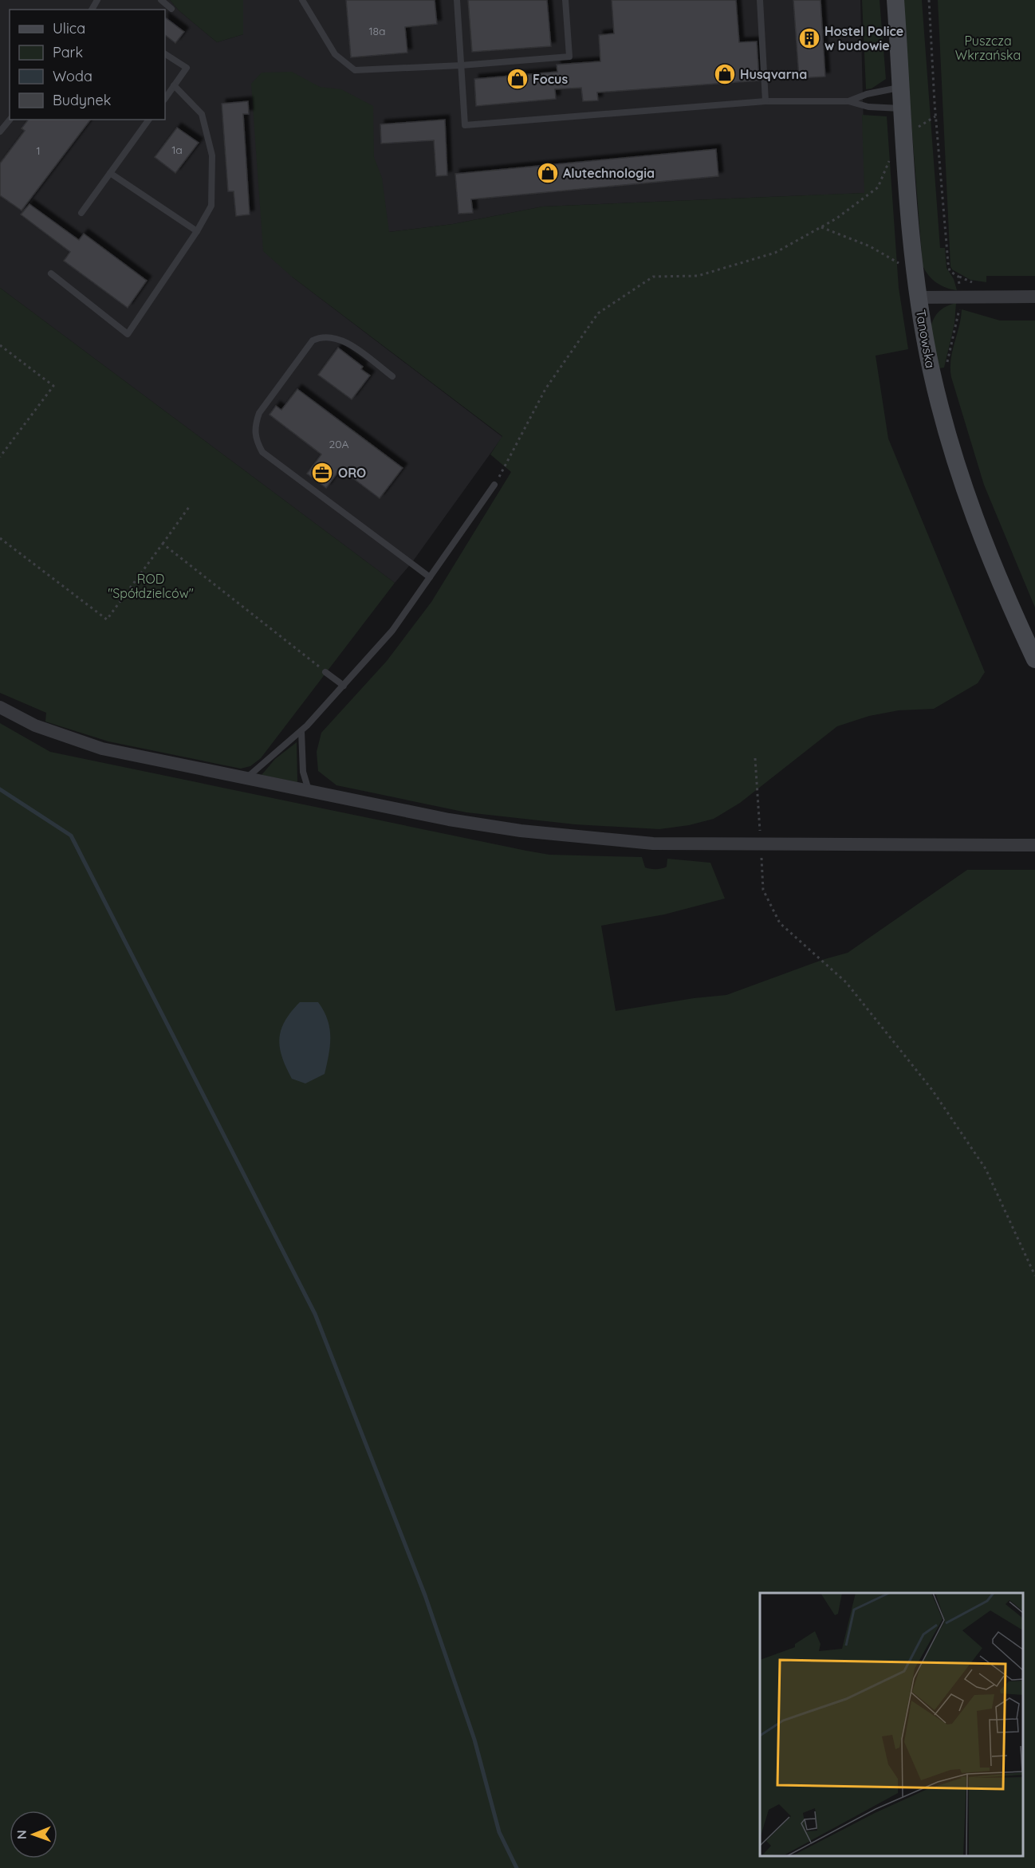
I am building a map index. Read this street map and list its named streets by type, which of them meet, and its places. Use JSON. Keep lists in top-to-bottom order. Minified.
{"streets":{"main road":["Tanowska"]},"parks":["Puszcza Wkrzańska","ROD \"Spółdzielców\""],"places":{"building":["Hostel Police w budowie"],"shop":["Husqvarna","Focus","Alutechnologia"],"office":["ORO"]},"house_numbers":["18a","1a","1","20A"],"legend":["Ulica","Park","Woda","Budynek"],"north":"left"}
